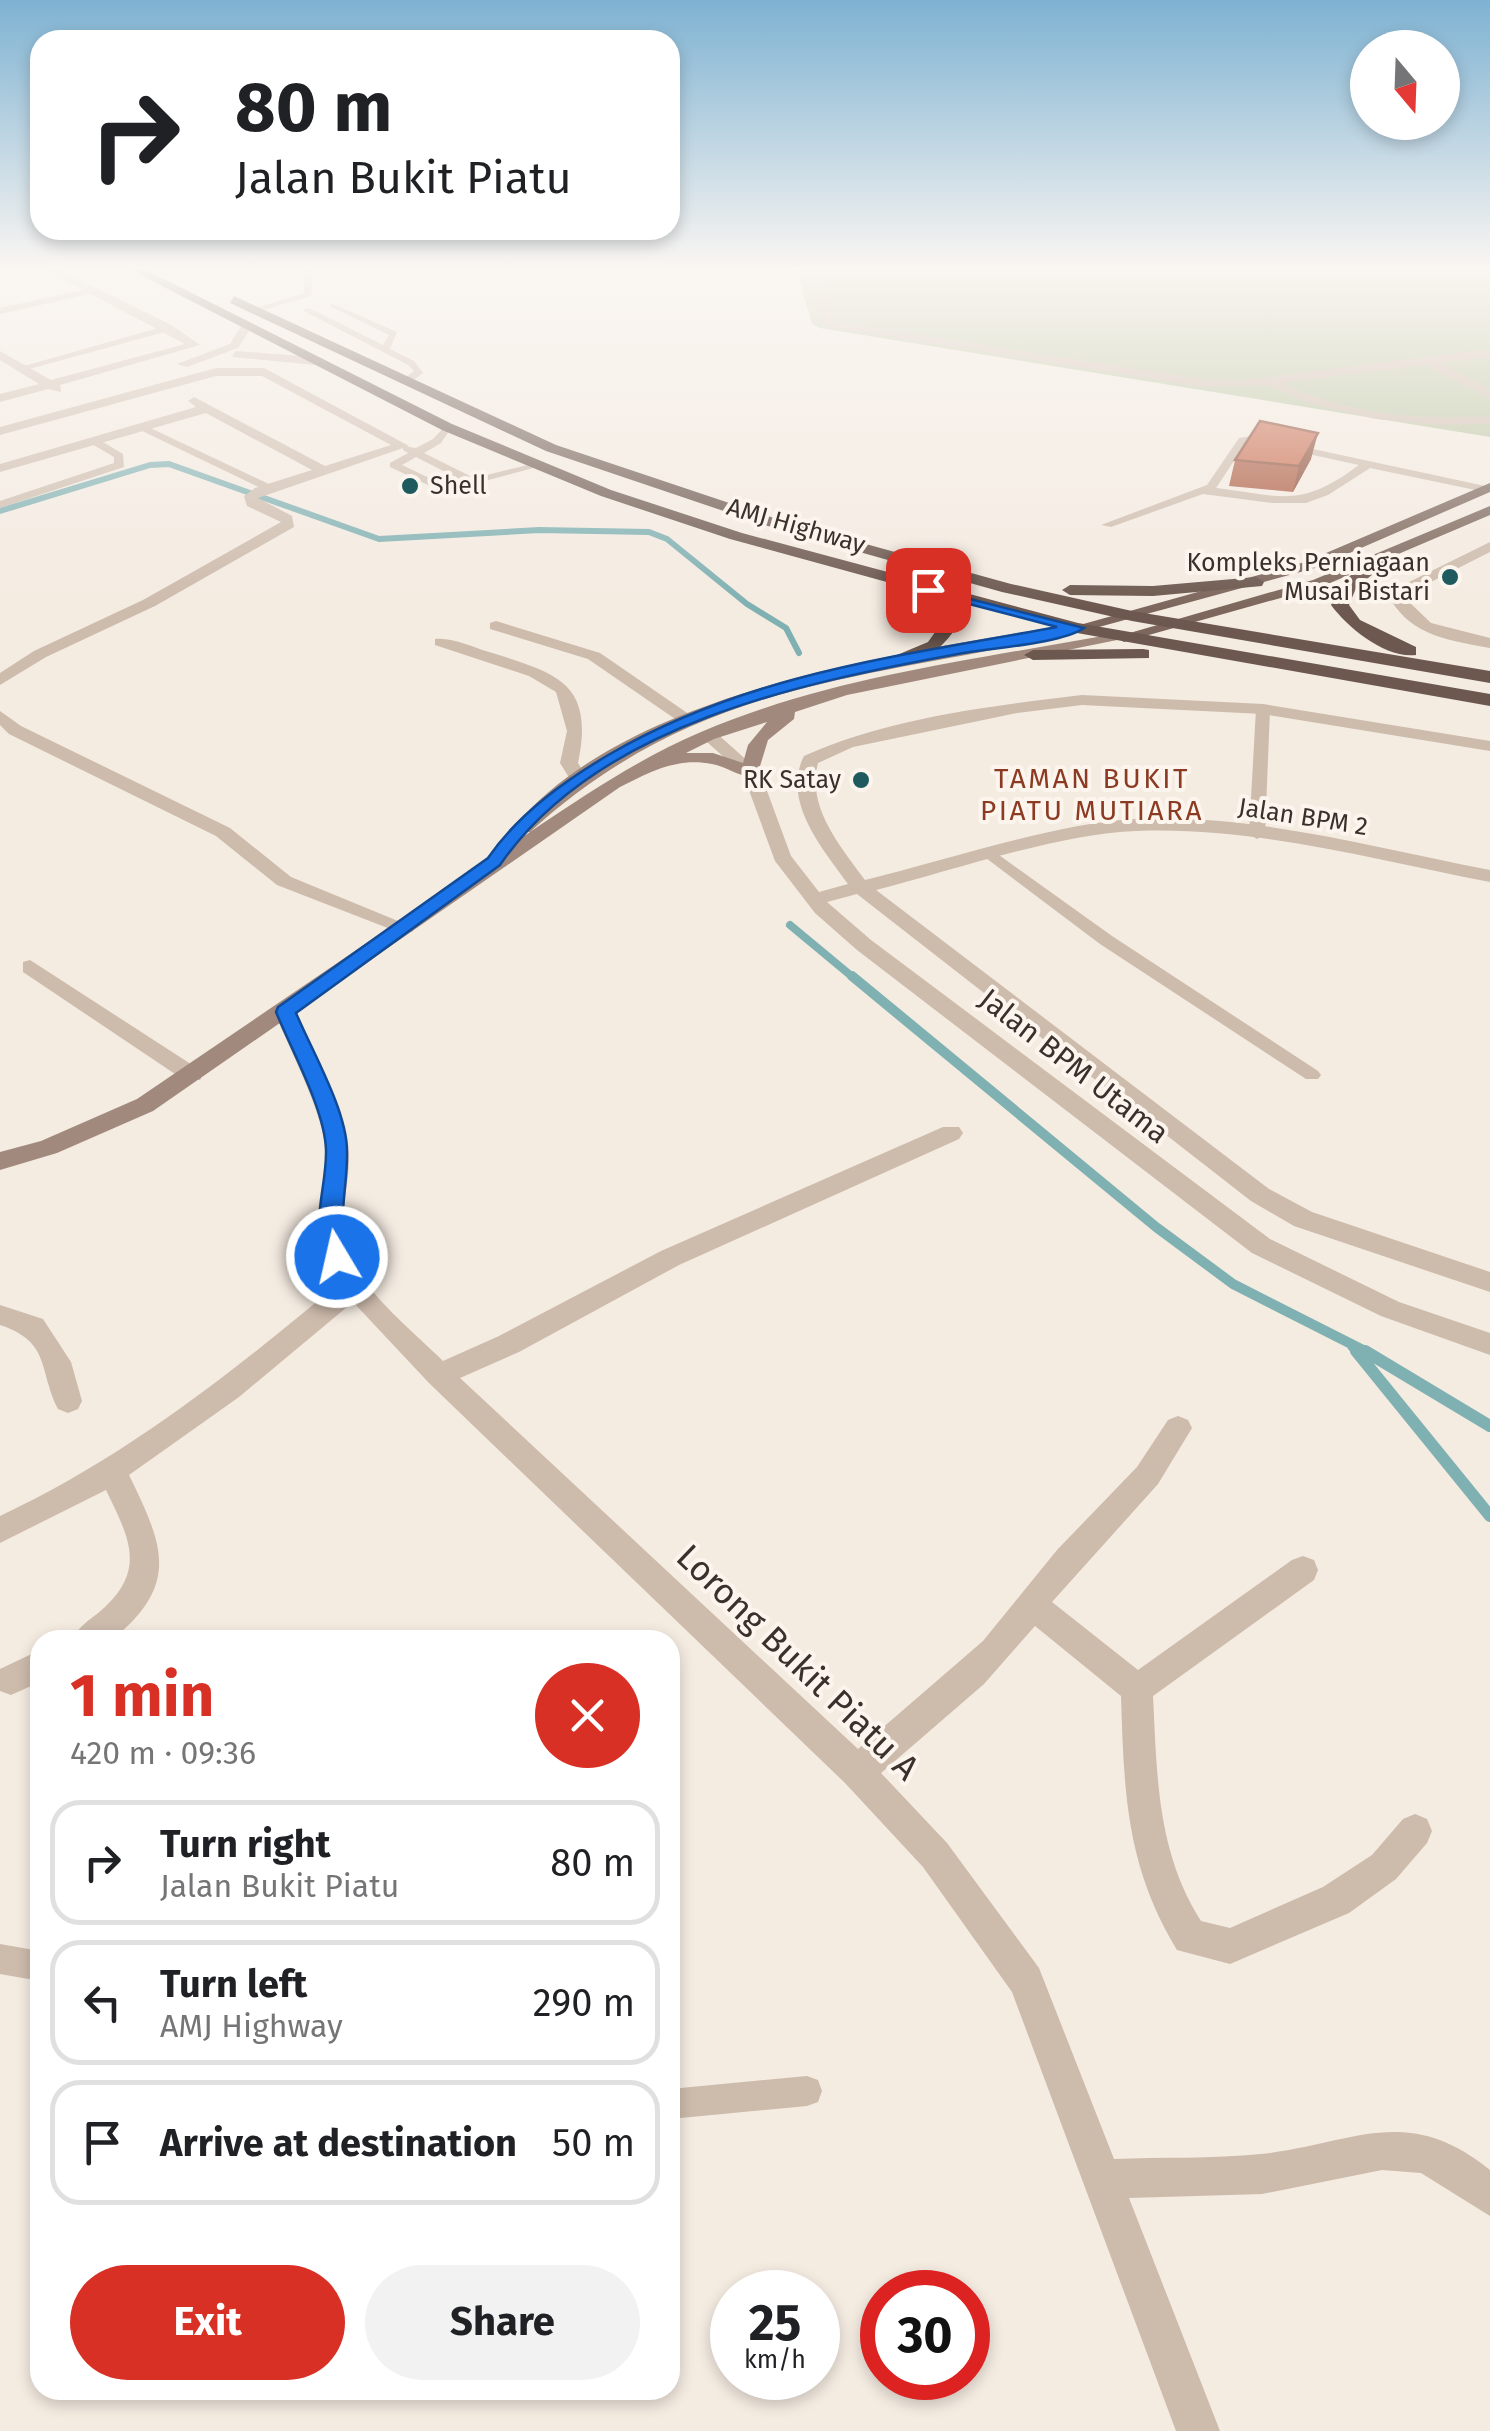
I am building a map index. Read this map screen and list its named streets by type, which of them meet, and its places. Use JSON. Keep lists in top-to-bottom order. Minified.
{"streets":{"highway":["AMJ Highway"],"street":["Jalan BPM 2","Jalan BPM Utama","Lorong Bukit Piatu A"]},"crossings":[["Jalan BPM 2","Jalan BPM Utama"]],"districts":["TAMAN BUKIT PIATU MUTIARA"],"places":["Shell","Kompleks Perniagaan Musai Bistari","RK Satay"],"north":"bottom","page":{"turn":["80 m","Jalan Bukit Piatu"],"heading":["1 min","420 m · 09:36"],"list":[{"name":"Turn right","note":"Jalan Bukit Piatu","value":"80 m"},{"name":"Turn left","note":"AMJ Highway","value":"290 m"},{"name":"Arrive at destination","value":"50 m"}],"buttons":["Exit","Share"],"speed":"25 km/h","limit":"30"}}
